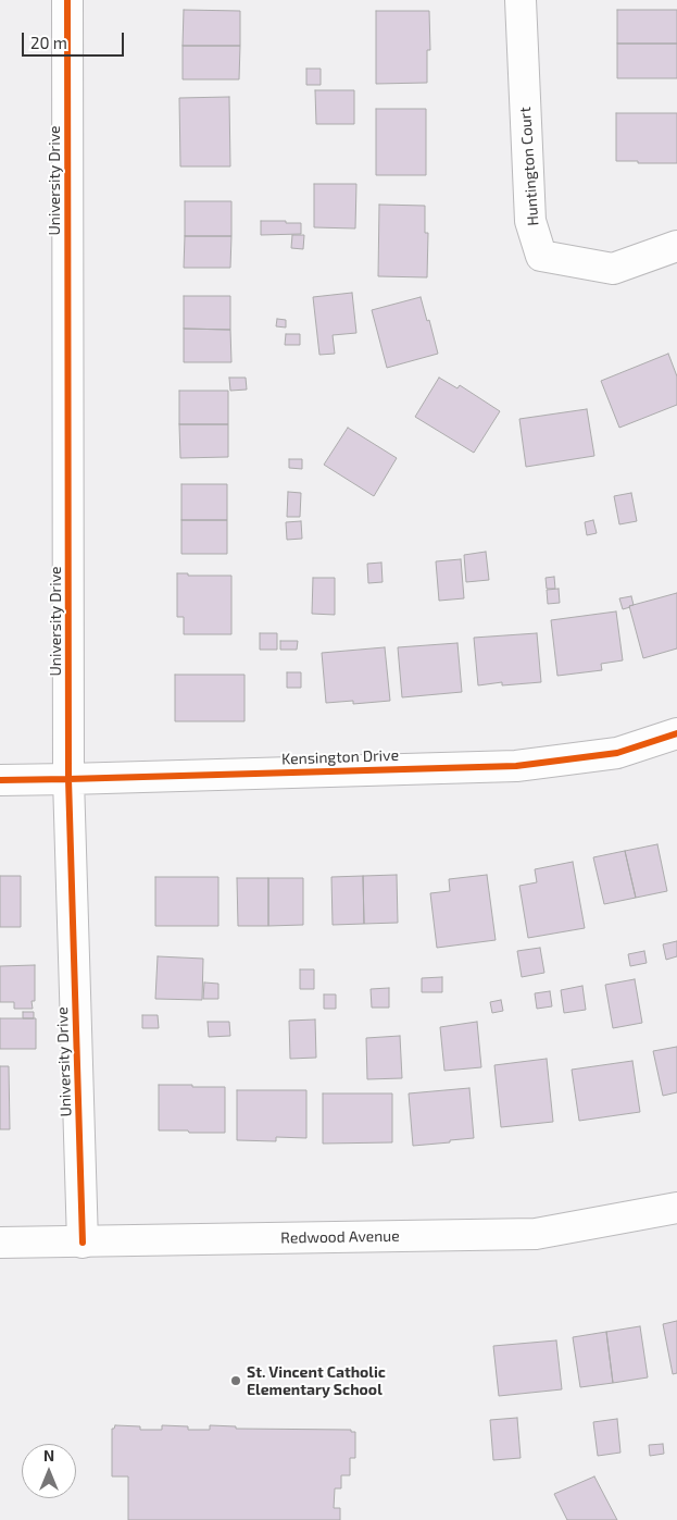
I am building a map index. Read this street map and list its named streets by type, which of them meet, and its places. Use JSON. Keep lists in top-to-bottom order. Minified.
{"streets":{"street":["Huntington Court","University Drive","Kensington Drive","Redwood Avenue"]},"crossings":[["University Drive","Kensington Drive"],["University Drive","Redwood Avenue"]],"places":["St. Vincent Catholic Elementary School"],"scale_bar":"20 m","north":"top"}
